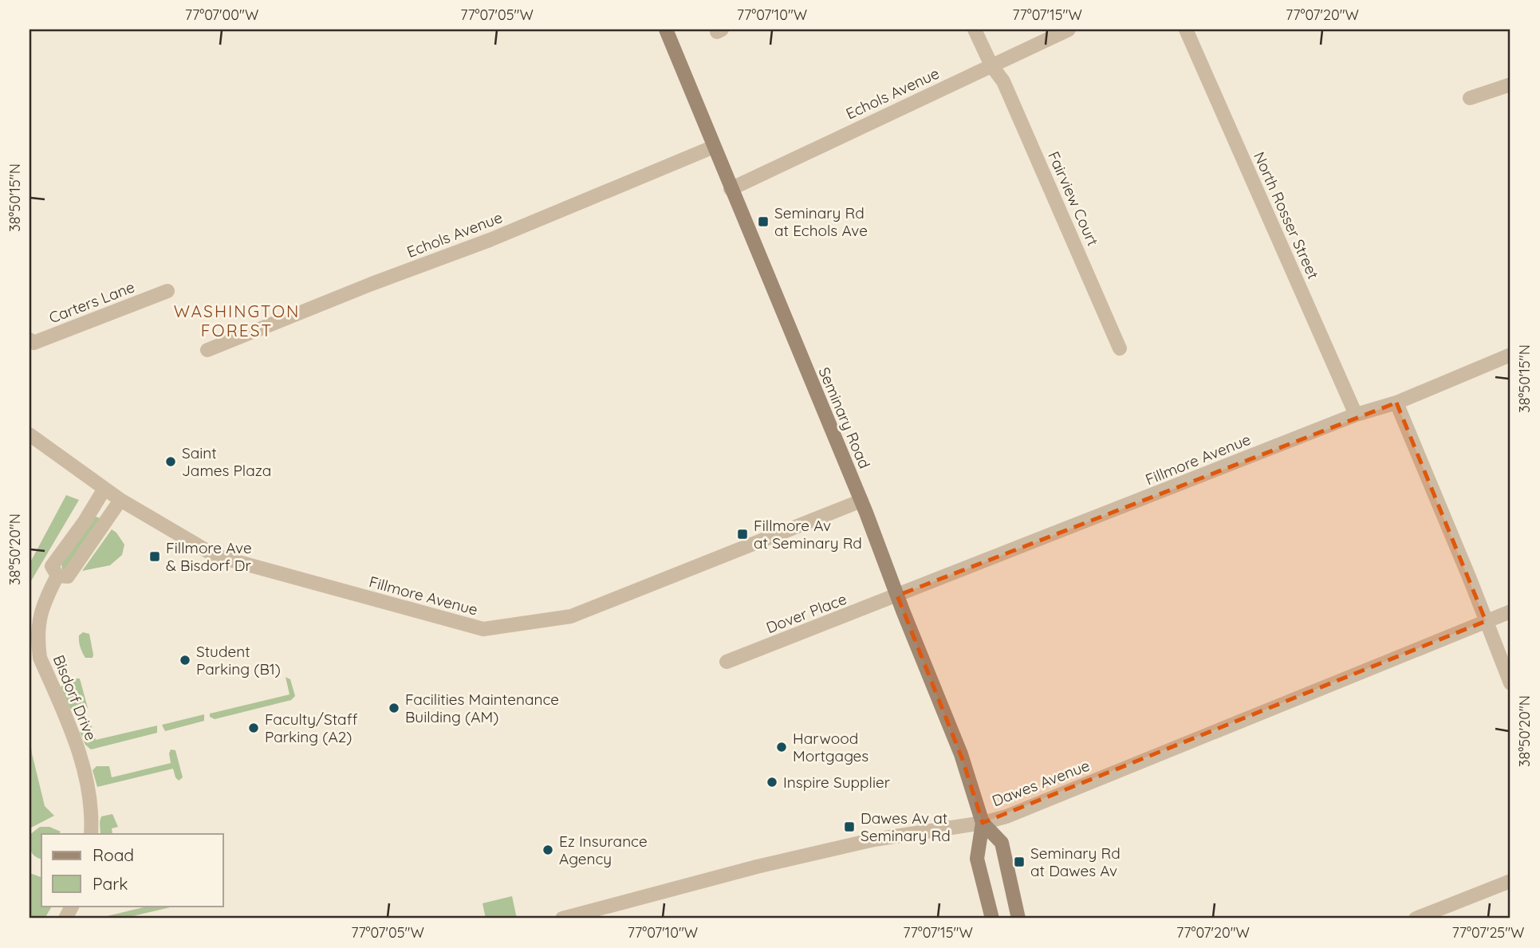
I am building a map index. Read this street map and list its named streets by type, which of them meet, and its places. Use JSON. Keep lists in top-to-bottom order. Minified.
{"streets":{"main road":["Seminary Road"],"street":["Echols Avenue","Fairview Court","North Rosser Street","Carters Lane","Fillmore Avenue","Dover Place","Bisdorf Drive","Dawes Avenue"]},"crossings":[["Echols Avenue","Fairview Court"],["Echols Avenue","Seminary Road"],["North Rosser Street","Fillmore Avenue"],["Seminary Road","Fillmore Avenue"],["Seminary Road","Dover Place"],["Seminary Road","Dawes Avenue"],["Fillmore Avenue","Dover Place"],["Fillmore Avenue","Bisdorf Drive"]],"districts":["WASHINGTON FOREST"],"places":{"transit":["Seminary Rd at Echols Ave","Fillmore Av at Seminary Rd","Fillmore Ave & Bisdorf Dr","Dawes Av at Seminary Rd","Seminary Rd at Dawes Av"],"other":["Saint James Plaza","Student Parking (B1)","Facilities Maintenance Building (AM)","Faculty/Staff Parking (A2)","Harwood Mortgages","Inspire Supplier","Ez Insurance Agency"]},"legend":["Road","Park"],"coordinates":["77°07'00\"W","77°07'05\"W","77°07'10\"W","77°07'15\"W","77°07'20\"W","38°50'15\"N","38°50'20\"N","77°07'25\"W"]}
